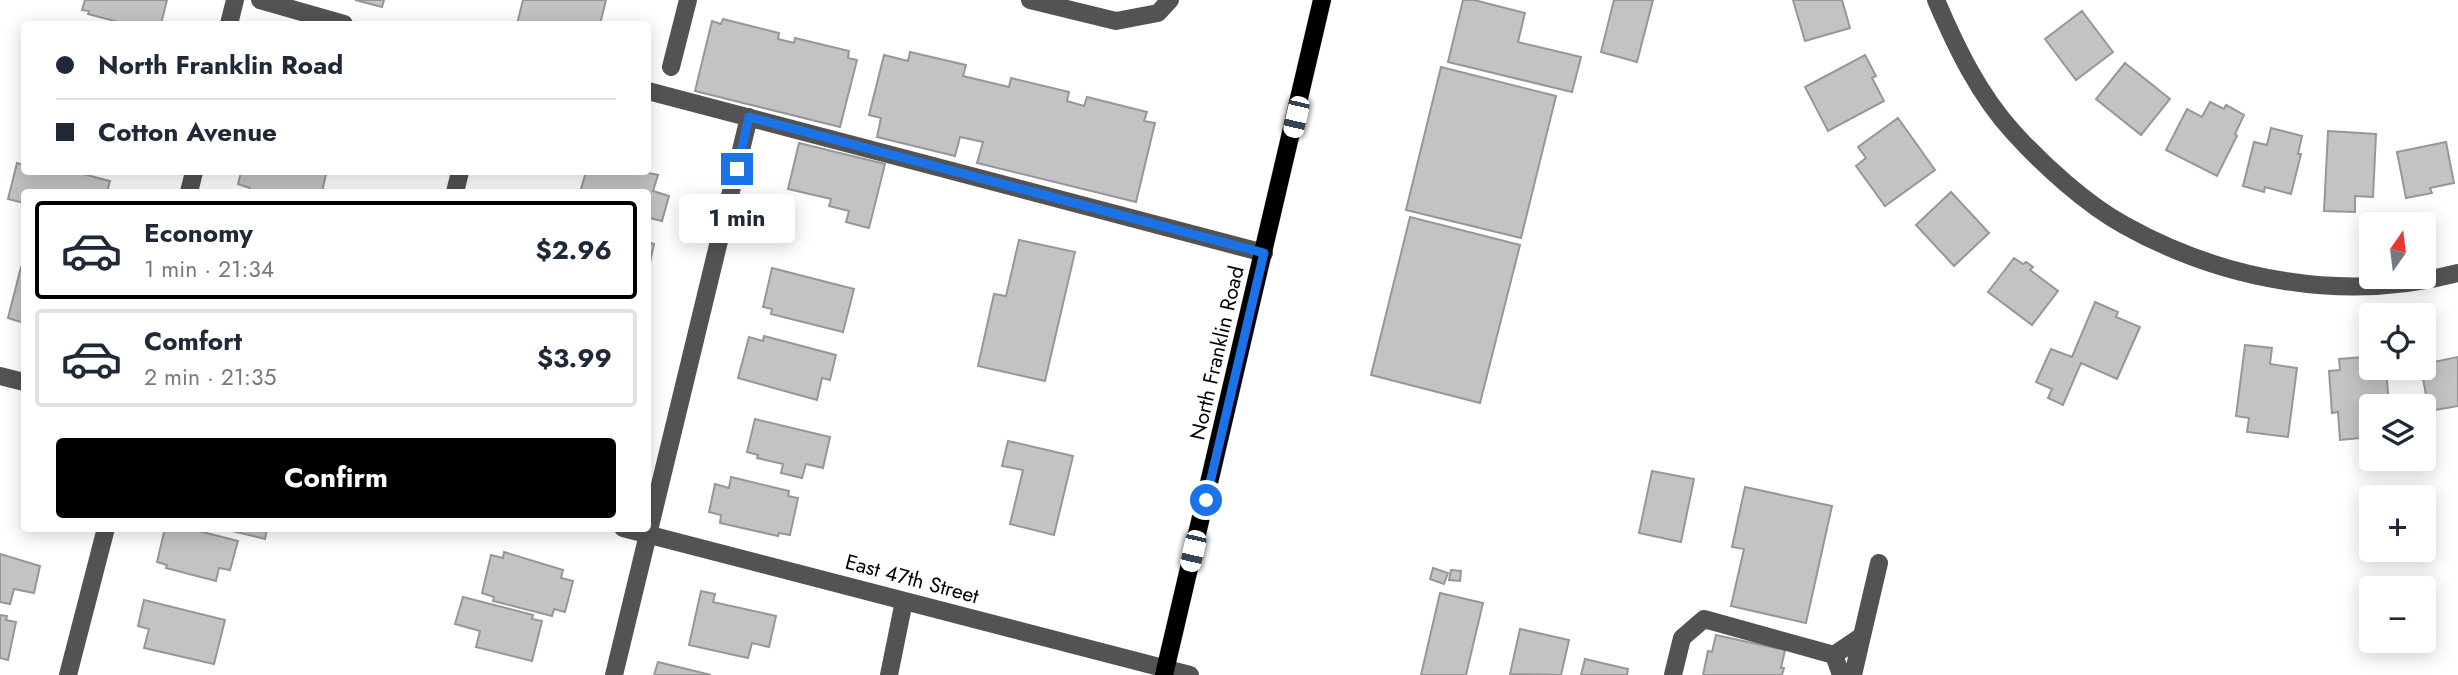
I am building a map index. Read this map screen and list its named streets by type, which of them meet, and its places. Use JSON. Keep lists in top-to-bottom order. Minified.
{"streets":{"main road":["North Franklin Road"],"street":["East 47th Street"]},"crossings":[["North Franklin Road","East 47th Street"]],"north":"top","page":{"banner":["North Franklin Road","Cotton Avenue"],"bubble":"1 min","list":[{"name":"Economy","note":"1 min · 21:34","value":"$2.96"},{"name":"Comfort","note":"2 min · 21:35","value":"$3.99"}],"map_buttons":["+","−"],"buttons":"Confirm"}}
